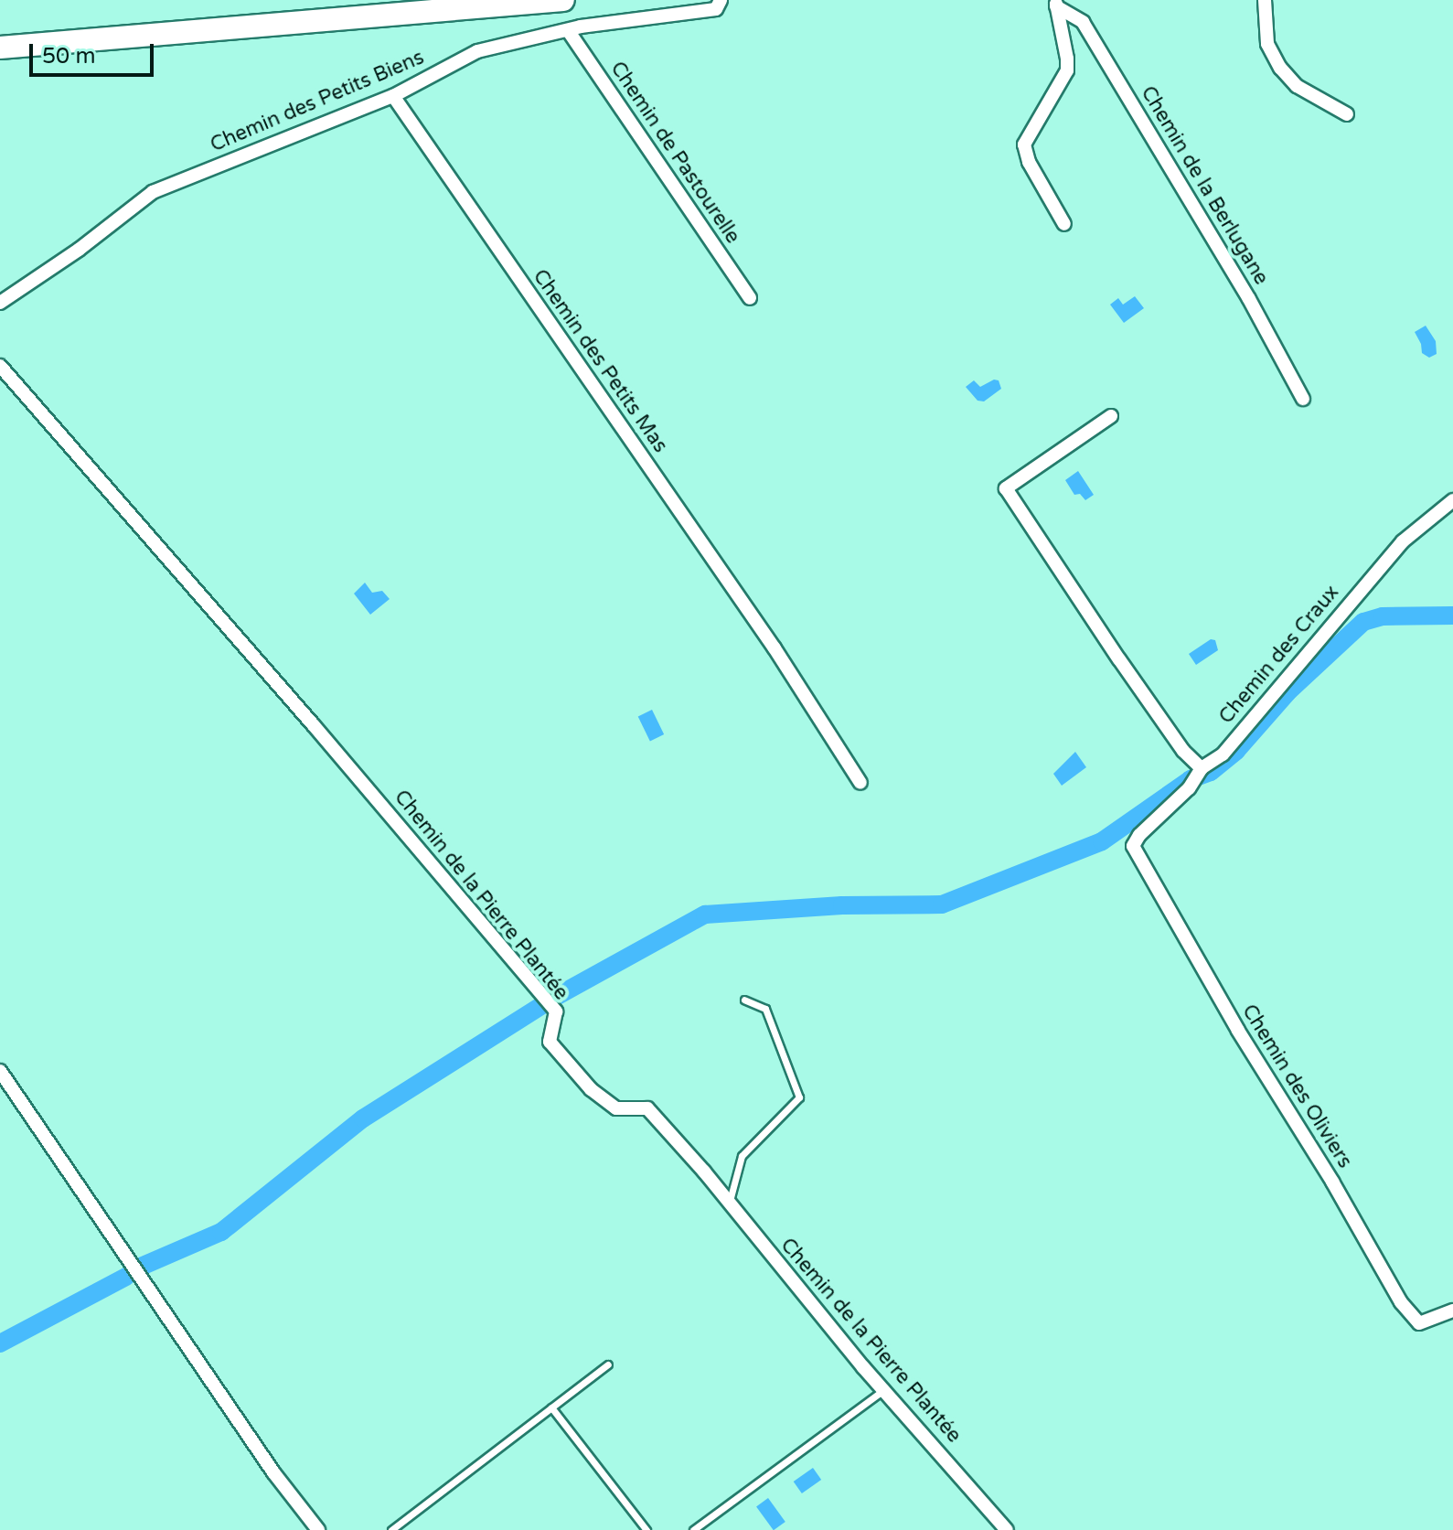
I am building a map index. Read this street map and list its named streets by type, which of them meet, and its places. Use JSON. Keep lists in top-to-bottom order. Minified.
{"streets":{"street":["Chemin des Petits Biens","Chemin de Pastourelle","Chemin de la Berlugane","Chemin des Petits Mas","Chemin des Craux","Chemin de la Pierre Plantée","Chemin des Oliviers"]},"crossings":[["Chemin des Petits Biens","Chemin de Pastourelle"],["Chemin des Petits Biens","Chemin des Petits Mas"],["Chemin des Craux","Chemin des Oliviers"]],"scale_bar":"50 m"}
